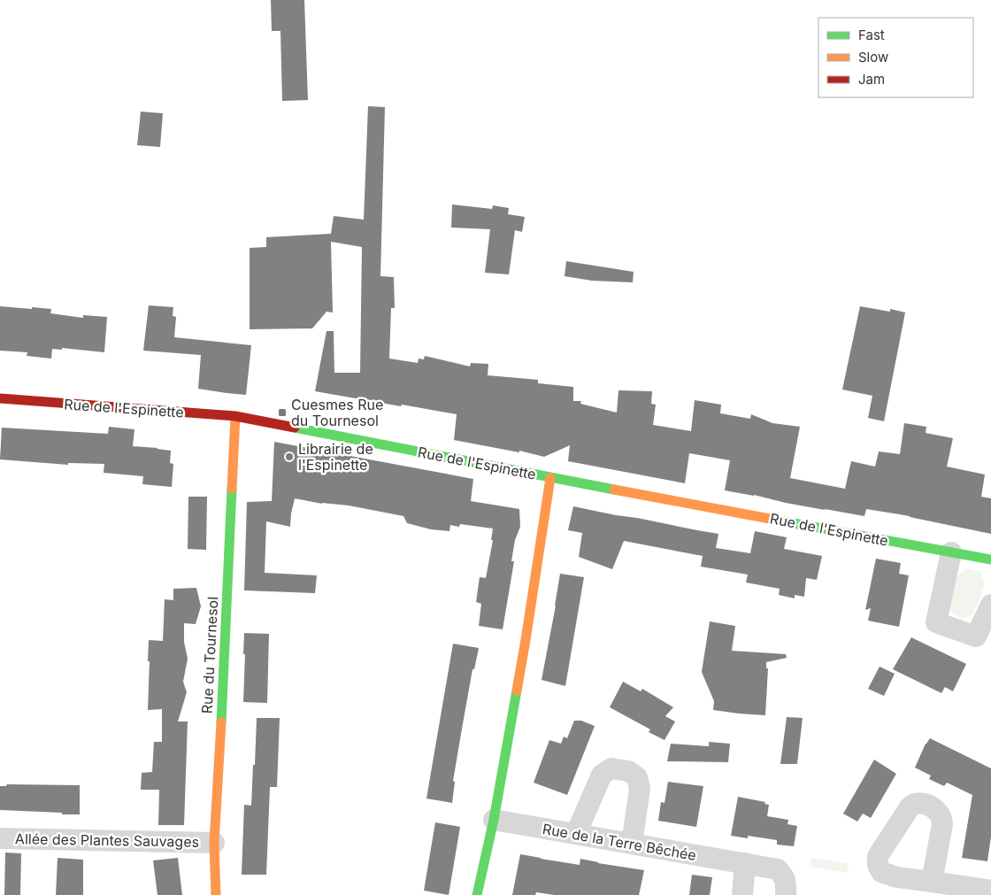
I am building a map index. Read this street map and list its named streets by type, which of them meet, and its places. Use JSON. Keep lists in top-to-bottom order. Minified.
{"streets":{"street":["Rue de l'Espinette","Rue du Tournesol","Allée des Plantes Sauvages","Rue de la Terre Bêchée"]},"crossings":[["Rue de l'Espinette","Rue du Tournesol"],["Rue du Tournesol","Allée des Plantes Sauvages"]],"places":{"transit":["Cuesmes Rue du Tournesol"],"other":["Librairie de l'Espinette"]},"legend":["Fast","Slow","Jam"]}
